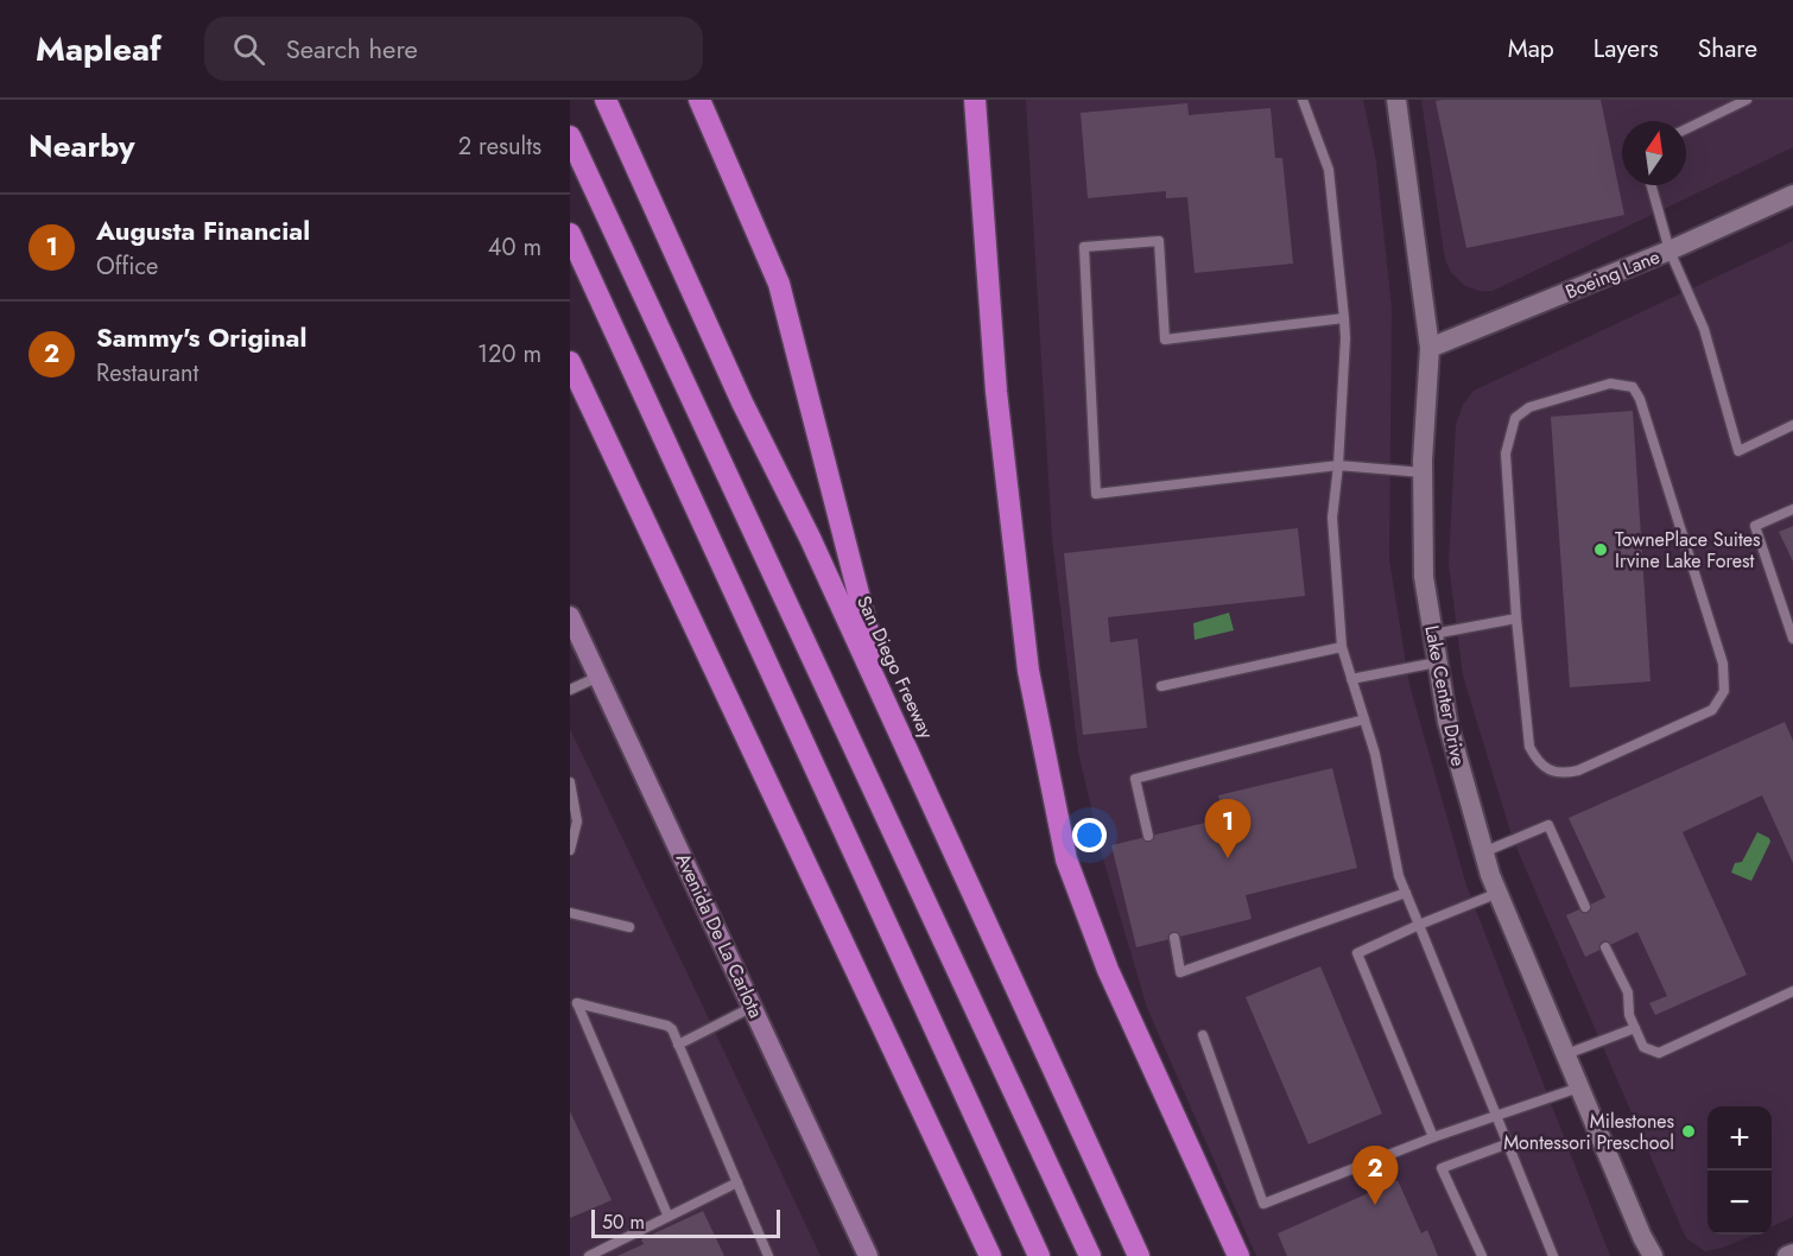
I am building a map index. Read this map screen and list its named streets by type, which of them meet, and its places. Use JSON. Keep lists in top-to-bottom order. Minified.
{"streets":{"highway":["San Diego Freeway"],"main road":["Avenida De La Carlota"],"street":["Boeing Lane","Lake Center Drive"]},"crossings":[["Boeing Lane","Lake Center Drive"]],"places":["TownePlace Suites Irvine Lake Forest","Milestones Montessori Preschool"],"scale_bar":"50 m","north":"top","page":{"header":"Mapleaf","search":"Search here","nav":["Map","Layers","Share"],"heading":["Nearby","2 results"],"list":[{"mark":"1","name":"Augusta Financial","note":"Office","value":"40 m"},{"mark":"2","name":"Sammy's Original","note":"Restaurant","value":"120 m"}],"pins":["1","2"],"map_buttons":["+","−"],"scale":"50 m"}}
